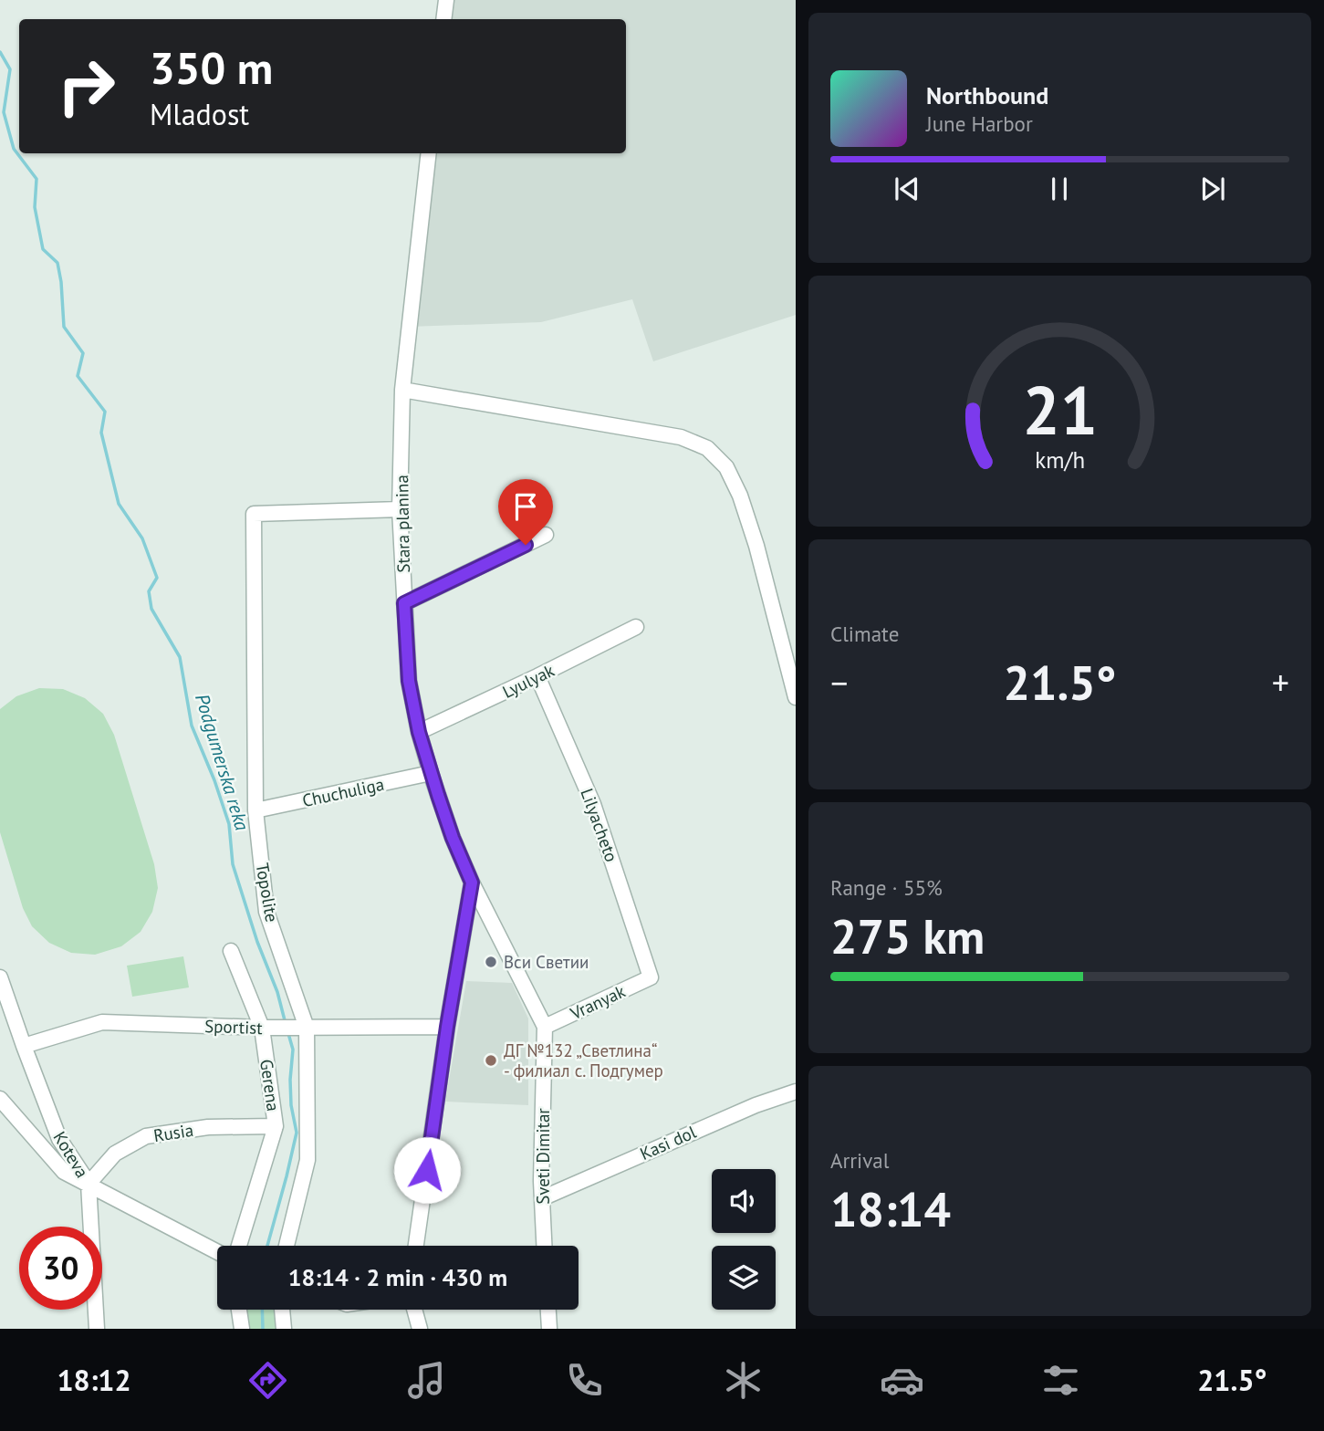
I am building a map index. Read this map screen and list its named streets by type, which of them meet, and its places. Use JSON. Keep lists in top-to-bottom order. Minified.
{"streets":{"street":["Stara planina","Lyulyak","Chuchuliga","Lilyacheto","Topolite","Vranyak","Sportist","Gerena","Rusia","Kasi dol","Koteva","Sveti Dimitar"]},"crossings":[["Stara planina","Lyulyak"],["Stara planina","Chuchuliga"],["Stara planina","Topolite"],["Stara planina","Sveti Dimitar"],["Lyulyak","Lilyacheto"],["Chuchuliga","Topolite"],["Lilyacheto","Vranyak"],["Topolite","Sportist"],["Vranyak","Sveti Dimitar"],["Sportist","Gerena"],["Sportist","Koteva"],["Gerena","Rusia"],["Rusia","Koteva"],["Kasi dol","Sveti Dimitar"]],"water":["Podgumerska reka"],"places":["Вси Светии","ДГ №132 „Светлина“ - филиал с. Подгумер"],"page":{"turn":["350 m","Mladost"],"song":["Northbound","June Harbor"],"tile":["Climate",["Range · 55%","275 km"],["Arrival","18:14"]],"heat":["−","21.5°","+"],"limit":"30","trip":"18:14 · 2 min · 430 m","tabs":["18:12","21.5°"],"gauge":["21","km/h"]}}
